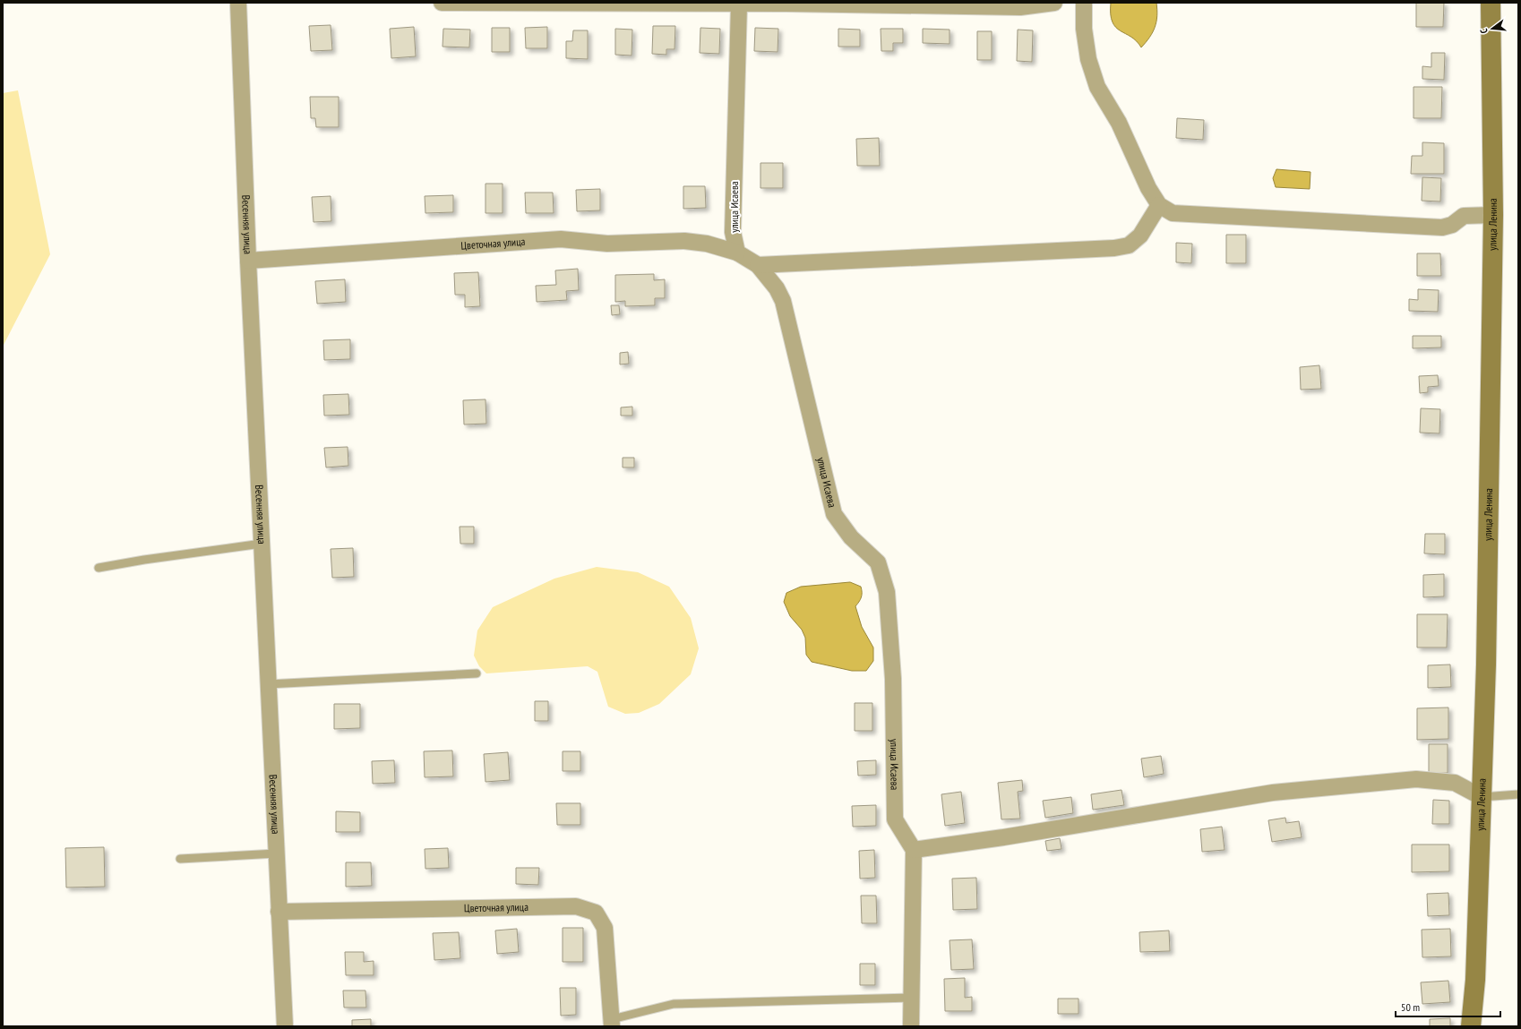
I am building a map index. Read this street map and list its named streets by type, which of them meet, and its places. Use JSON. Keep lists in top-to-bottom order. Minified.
{"streets":{"main road":["улица Ленина"],"street":["улица Исаева","Весенняя улица","Цветочная улица"]},"crossings":[["улица Исаева","Цветочная улица"],["Весенняя улица","Цветочная улица"]],"scale_bar":"50 m","north":"left"}
